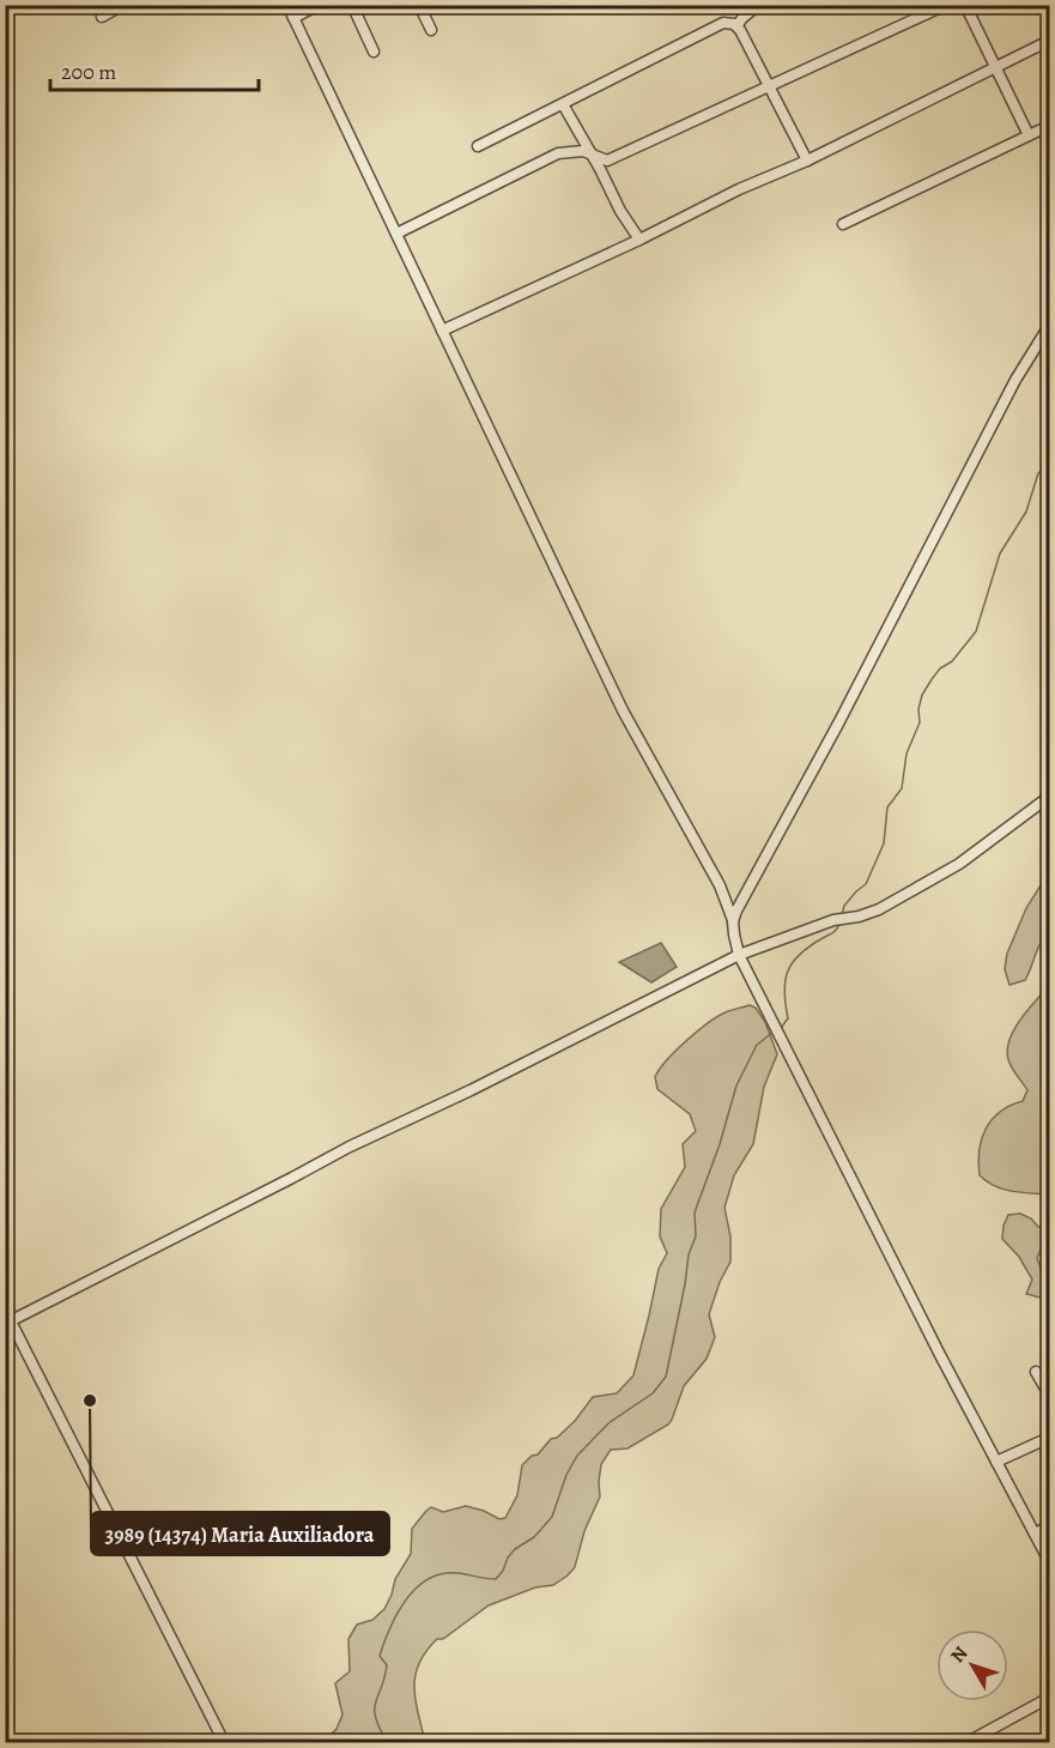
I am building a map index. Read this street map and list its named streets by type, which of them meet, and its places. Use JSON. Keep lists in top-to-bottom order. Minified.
{"places":["3989 (14374) Maria Auxiliadora"],"scale_bar":"200 m","north":"top left"}
